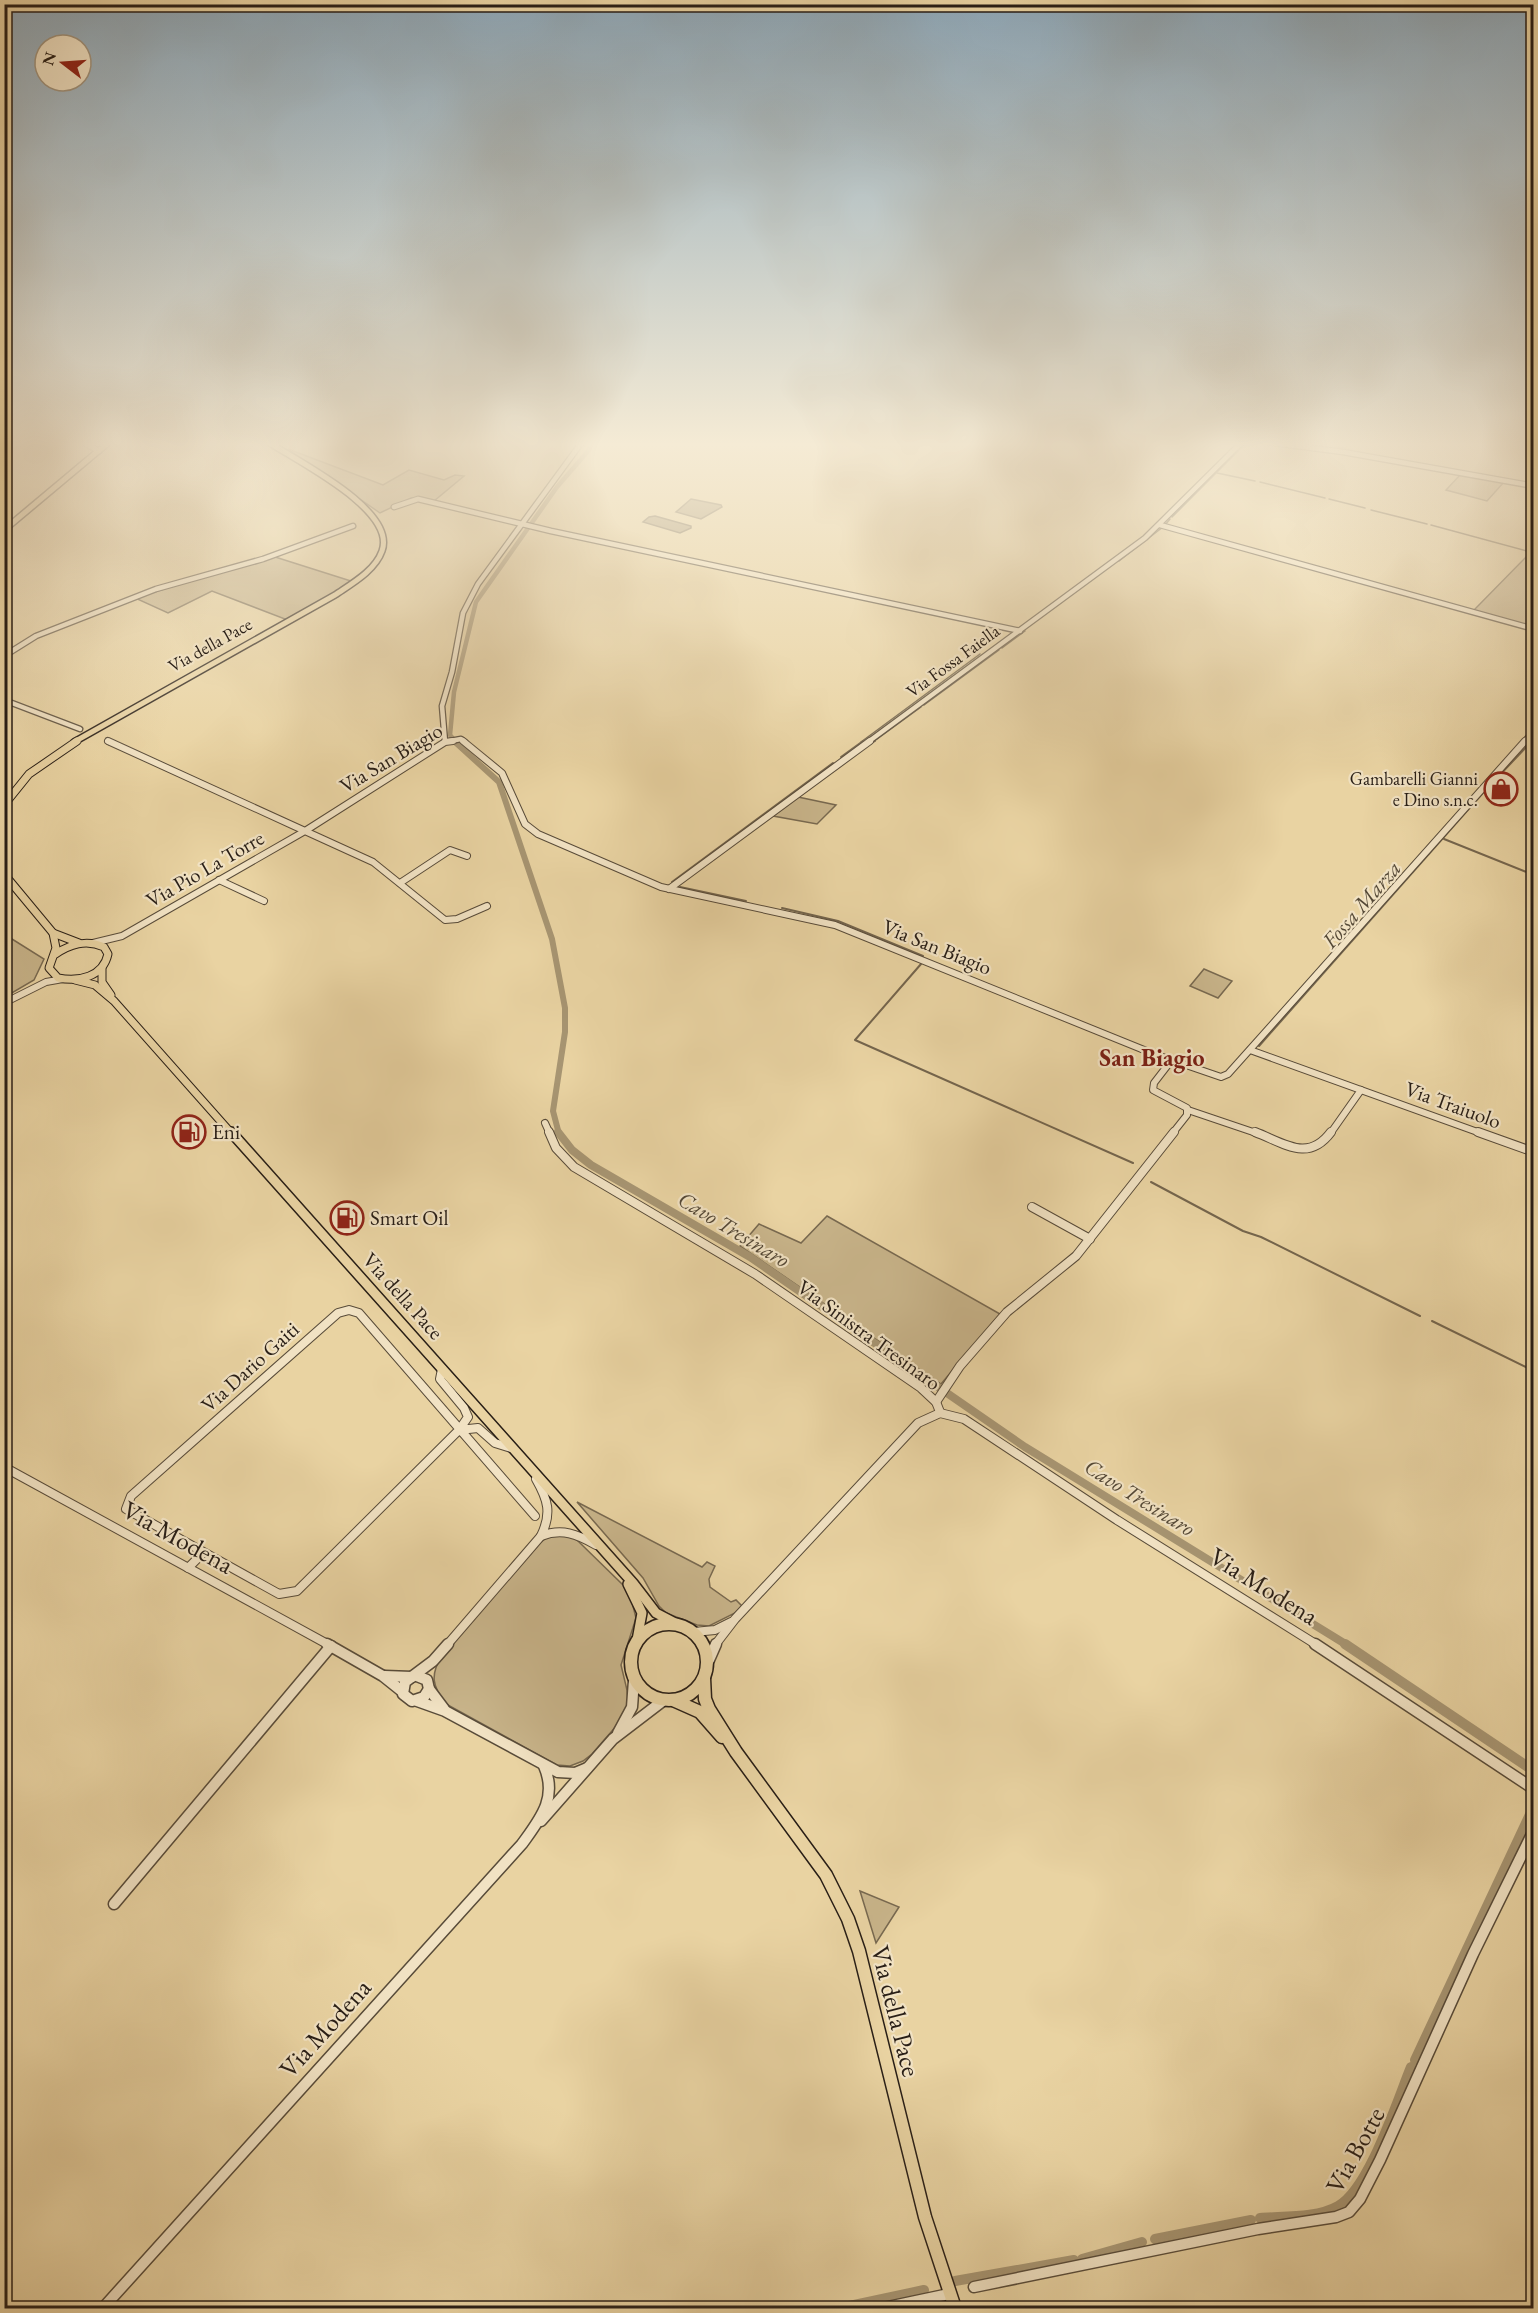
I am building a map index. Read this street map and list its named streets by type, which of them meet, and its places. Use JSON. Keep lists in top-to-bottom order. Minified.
{"streets":{"main road":["Via della Pace"],"street":["Via Fossa Faiella","Via San Biagio","Via Pio La Torre","Via Traiuolo","Via Sinistra Tresinaro","Via Dario Gaiti","Via Modena","Via Botte"]},"crossings":[["Via della Pace","Via Pio La Torre"],["Via Fossa Faiella","Via San Biagio"],["Via San Biagio","Via Pio La Torre"],["Via San Biagio","Via Traiuolo"],["Via Sinistra Tresinaro","Via Modena"]],"districts":["San Biagio"],"water":["Fossa Marza","Cavo Tresinaro"],"places":{"shop":["Gambarelli Gianni e Dino s.n.c."],"fuel station":["Eni","Smart Oil"]},"north":"left"}
